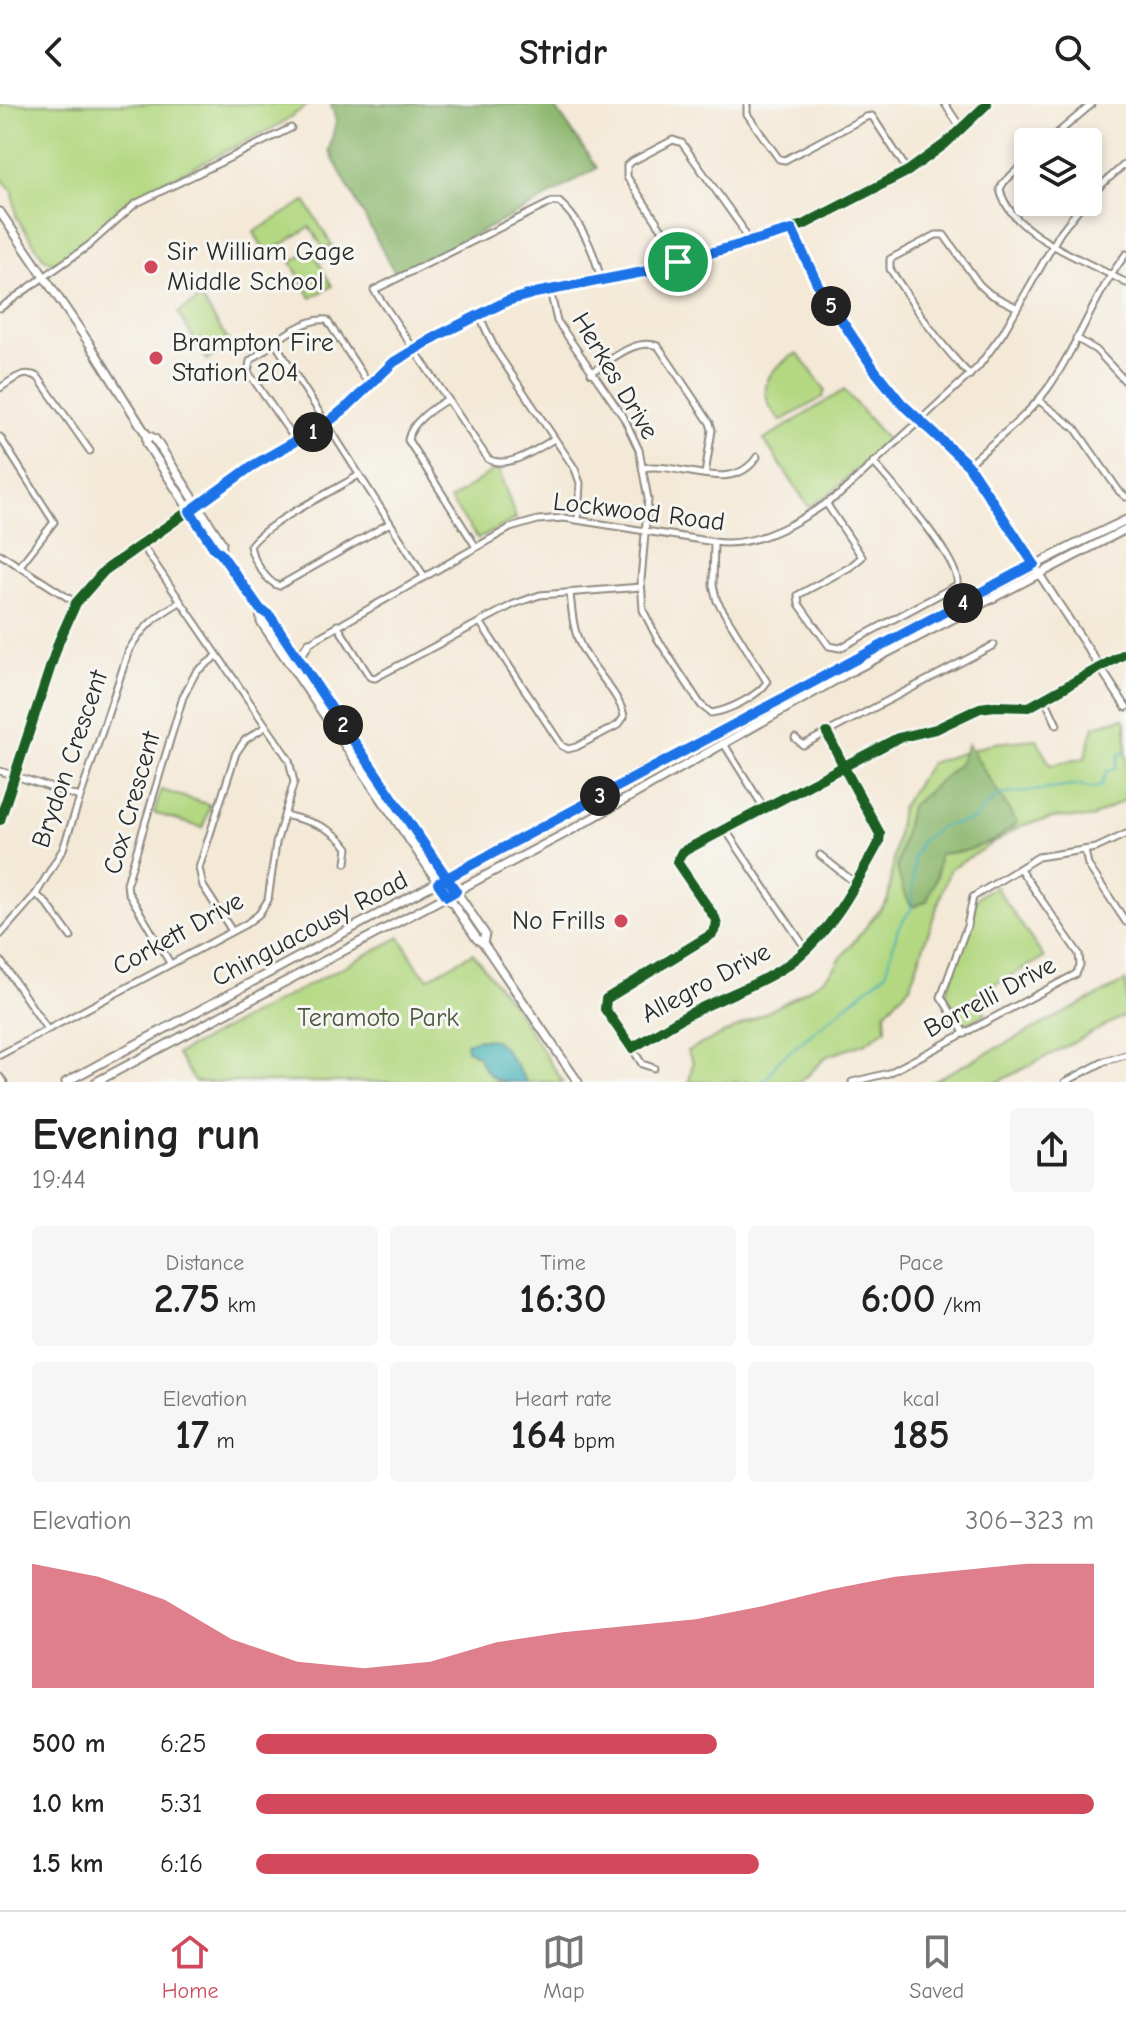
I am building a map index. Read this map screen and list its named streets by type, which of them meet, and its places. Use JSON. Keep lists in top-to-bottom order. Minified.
{"streets":{"main road":["Chinguacousy Road"],"street":["Herkes Drive","Lockwood Road","Brydon Crescent","Cox Crescent","Corkett Drive","Allegro Drive","Borrelli Drive"]},"crossings":[["Herkes Drive","Lockwood Road"],["Brydon Crescent","Corkett Drive"],["Cox Crescent","Corkett Drive"]],"parks":["Teramoto Park"],"places":["Sir William Gage Middle School","Brampton Fire Station 204","No Frills"],"page":{"header":"Stridr","pins":["5","1","4","2","3"],"heading":["Evening run","19:44"],"stats":[["Distance","2.75 km"],["Time","16:30"],["Pace","6:00 /km"],["Elevation","17 m"],["Heart rate","164 bpm"],["kcal","185"]],"chart":["Elevation","306–323 m"],"list":[{"name":"500 m","note":"6:25"},{"name":"1.0 km","note":"5:31"},{"name":"1.5 km","note":"6:16"}],"tabs":["Home","Map","Saved"]}}
